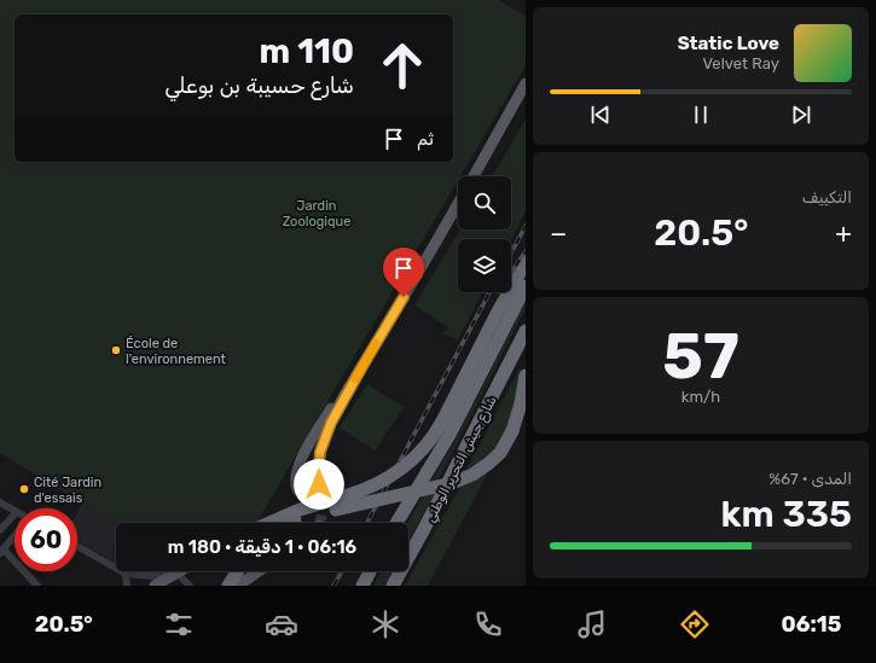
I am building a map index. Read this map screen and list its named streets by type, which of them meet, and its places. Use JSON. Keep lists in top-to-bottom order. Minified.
{"streets":{"highway":["شارع جيش التحرير الوطني"]},"parks":["Jardin Zoologique"],"places":["École de l'environnement","Cité Jardin d'essais"],"page":{"turn":["110 m","شارع حسيبة بن بوعلي"],"song":["Static Love","Velvet Ray"],"then":"ثم","tile":["التكييف",["57","km/h"],["المدى · 67%","335 km"]],"heat":["−","20.5°","+"],"limit":"60","trip":"06:16 · 1 دقيقة · 180 m","tabs":["06:15","20.5°"]}}
